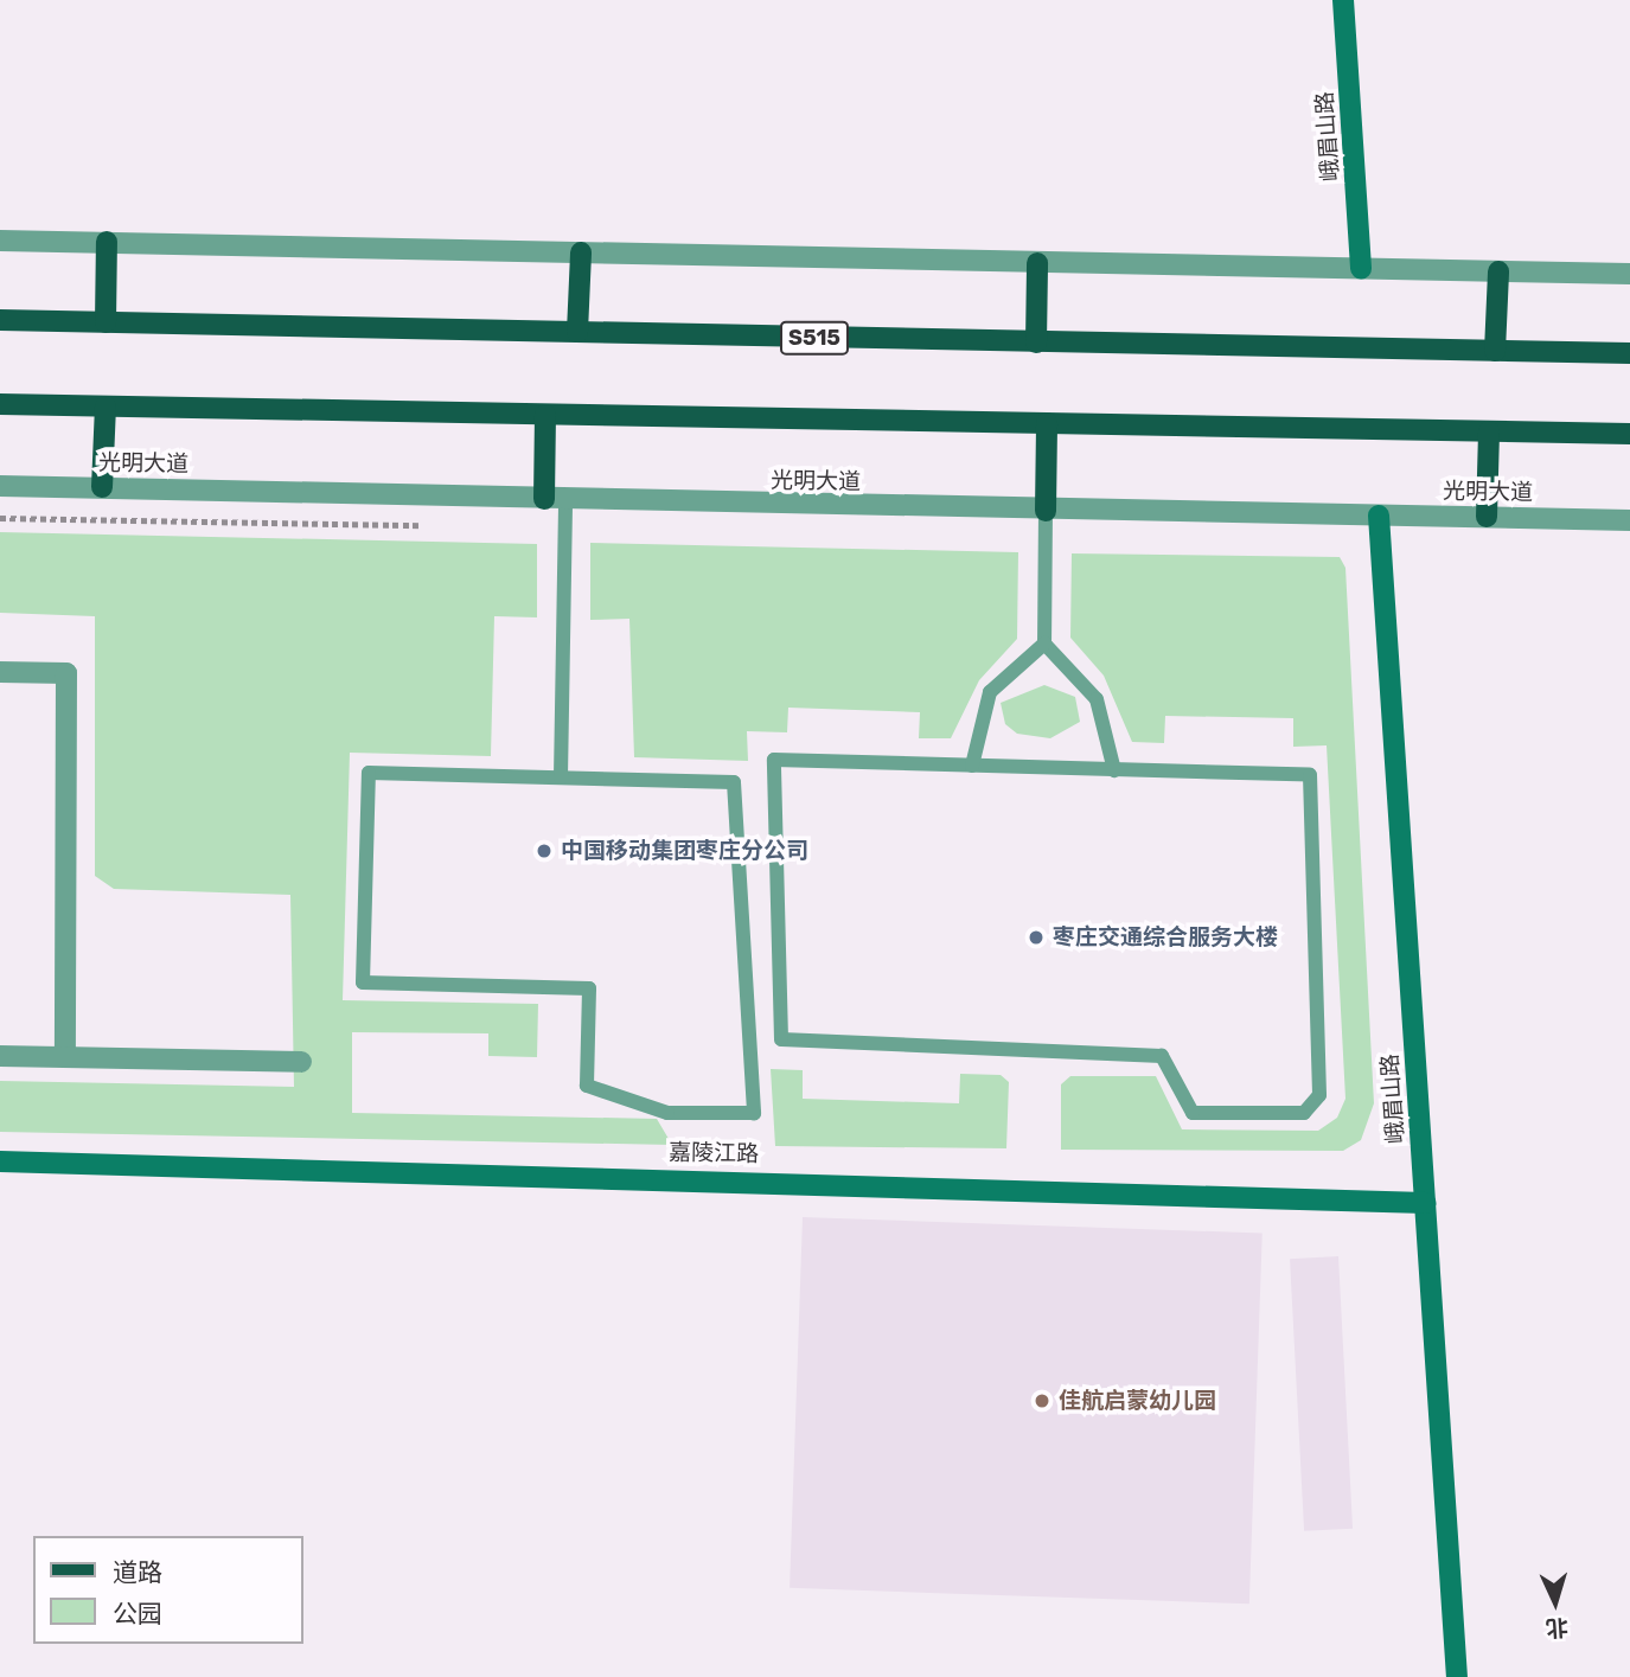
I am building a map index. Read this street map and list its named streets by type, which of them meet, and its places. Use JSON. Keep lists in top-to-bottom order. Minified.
{"streets":{"main road":["S515"],"street":["峨眉山路","光明大道","嘉陵江路"]},"crossings":[["峨眉山路","光明大道"],["峨眉山路","嘉陵江路"]],"places":["中国移动集团枣庄分公司","枣庄交通综合服务大楼","佳航启蒙幼儿园"],"legend":["道路","公园"],"north":"bottom"}
